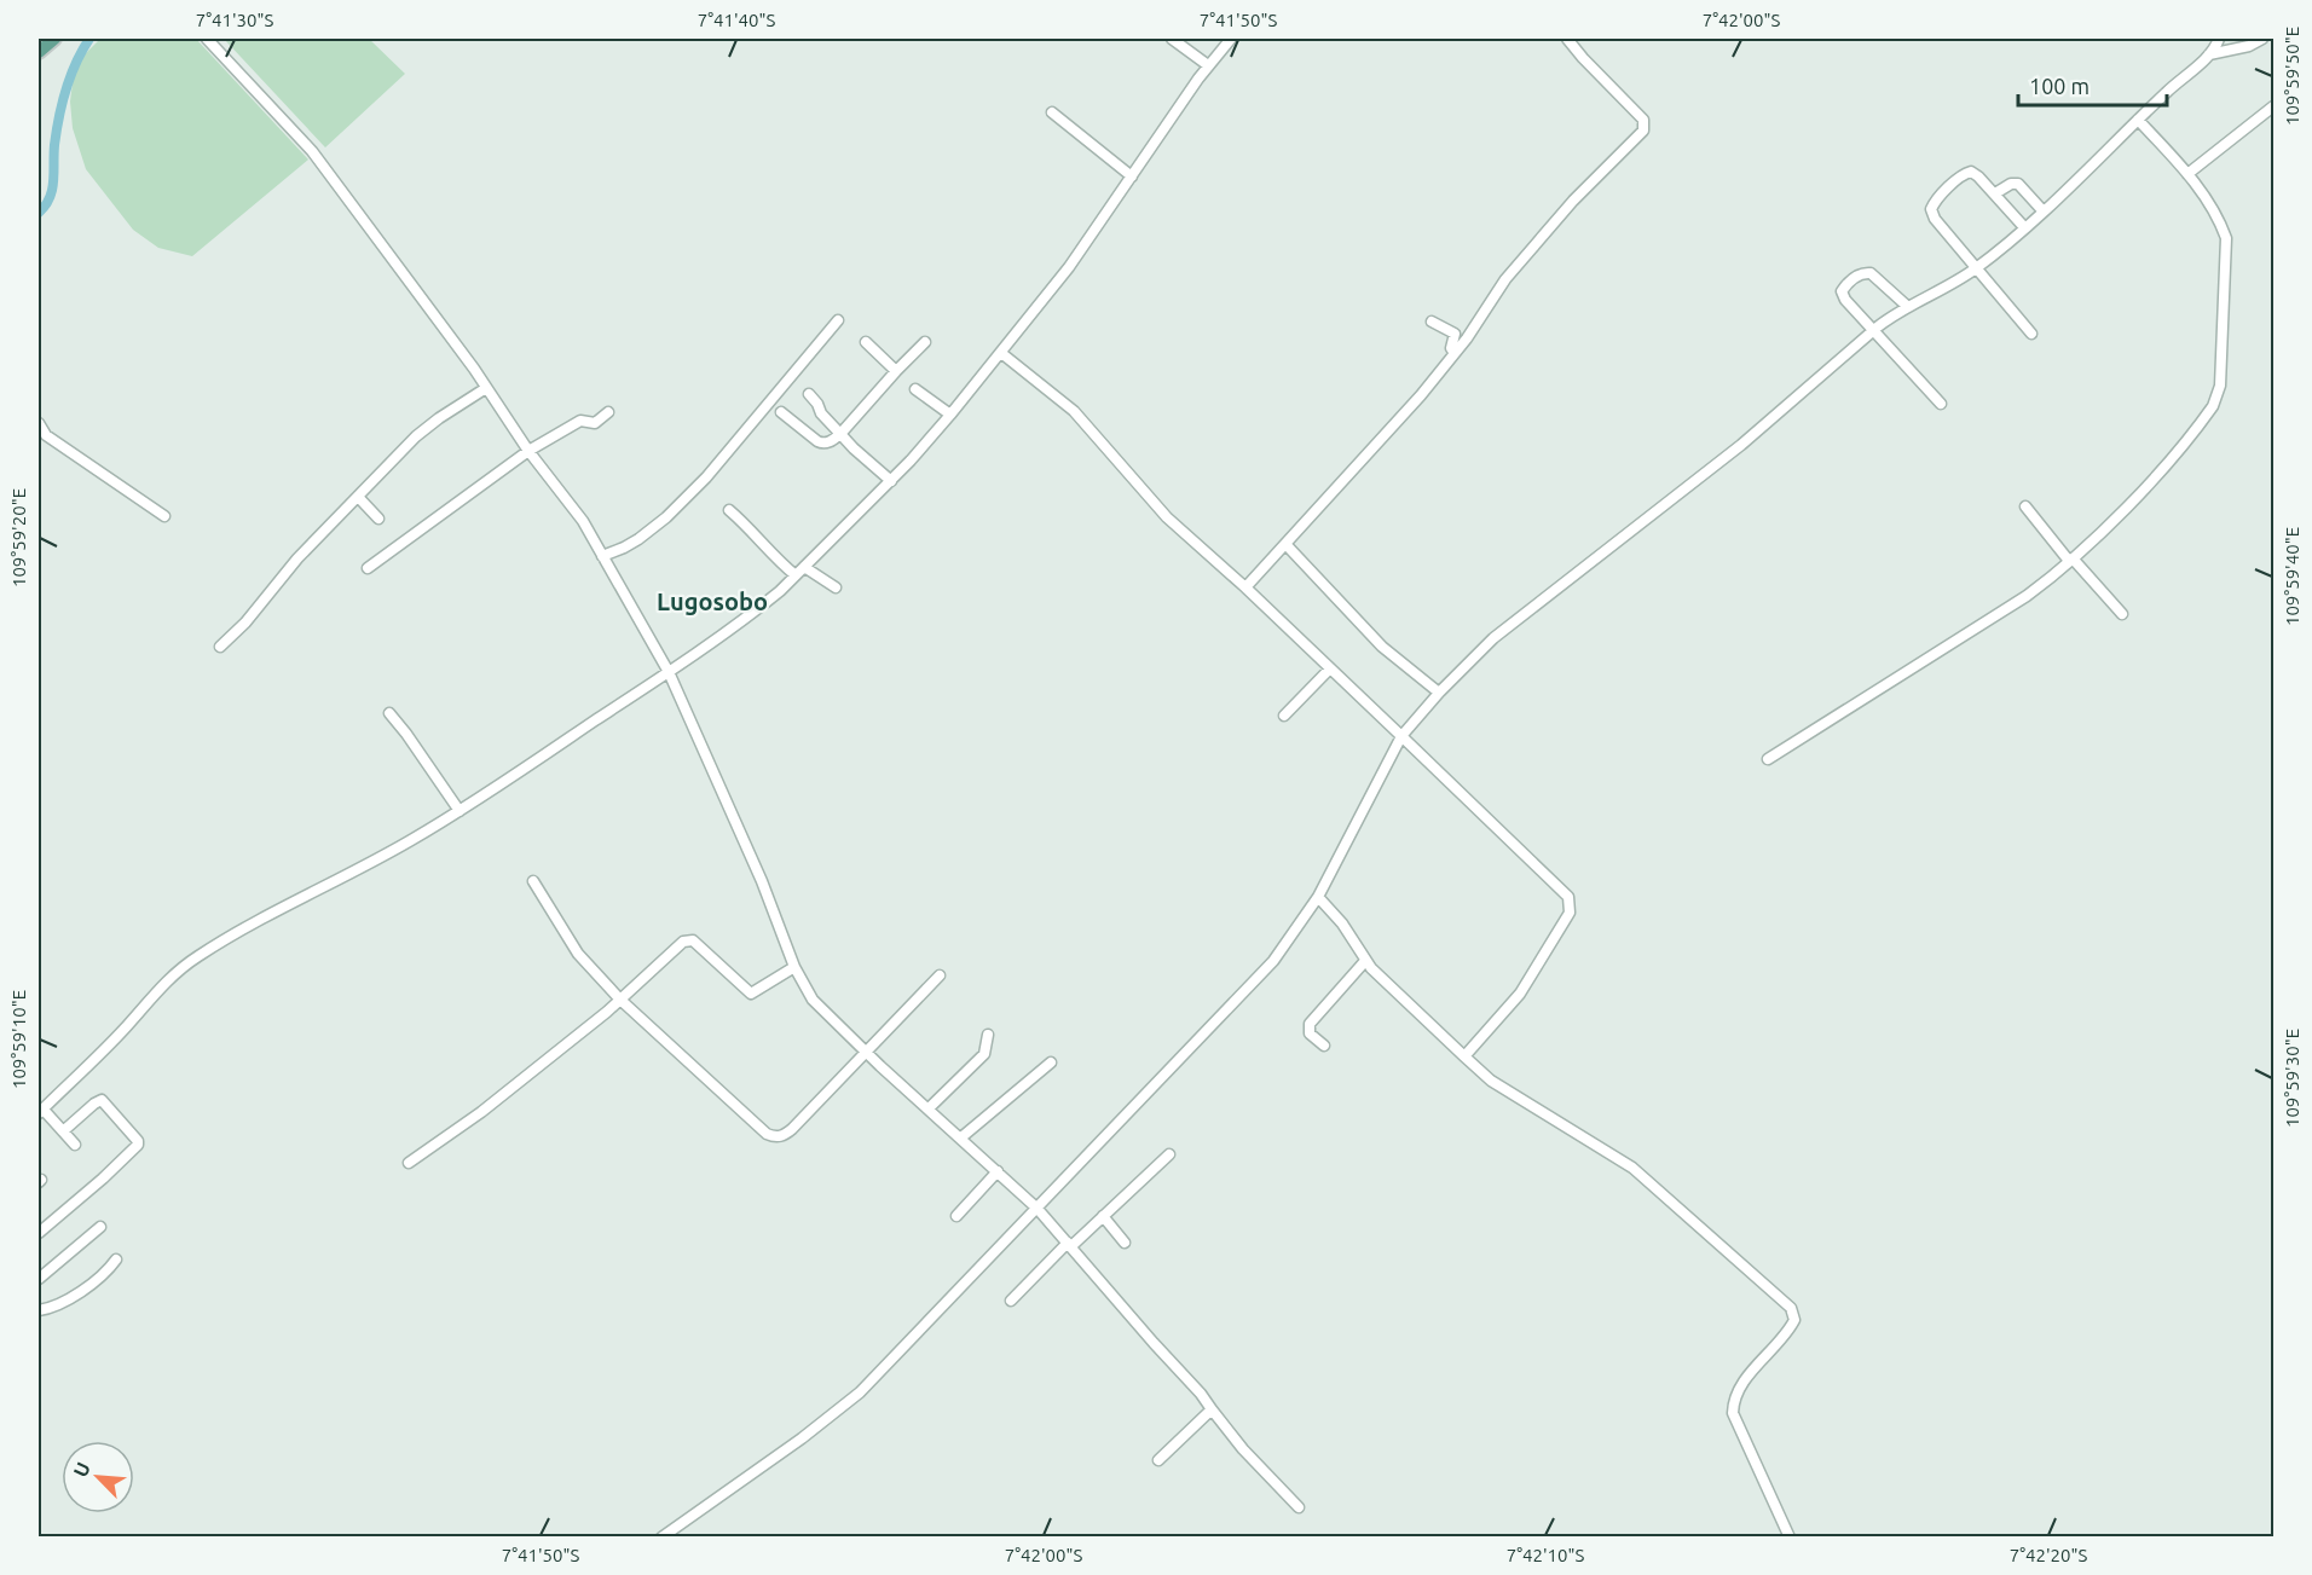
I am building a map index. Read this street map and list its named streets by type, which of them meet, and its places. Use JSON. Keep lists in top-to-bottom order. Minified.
{"districts":["Lugosobo"],"scale_bar":"100 m","north":"top left","coordinates":["7°41'30\"S","7°41'40\"S","7°41'50\"S","7°42'00\"S","109°59'50\"E","109°59'20\"E","109°59'40\"E","109°59'10\"E","109°59'30\"E","7°42'10\"S","7°42'20\"S"]}
